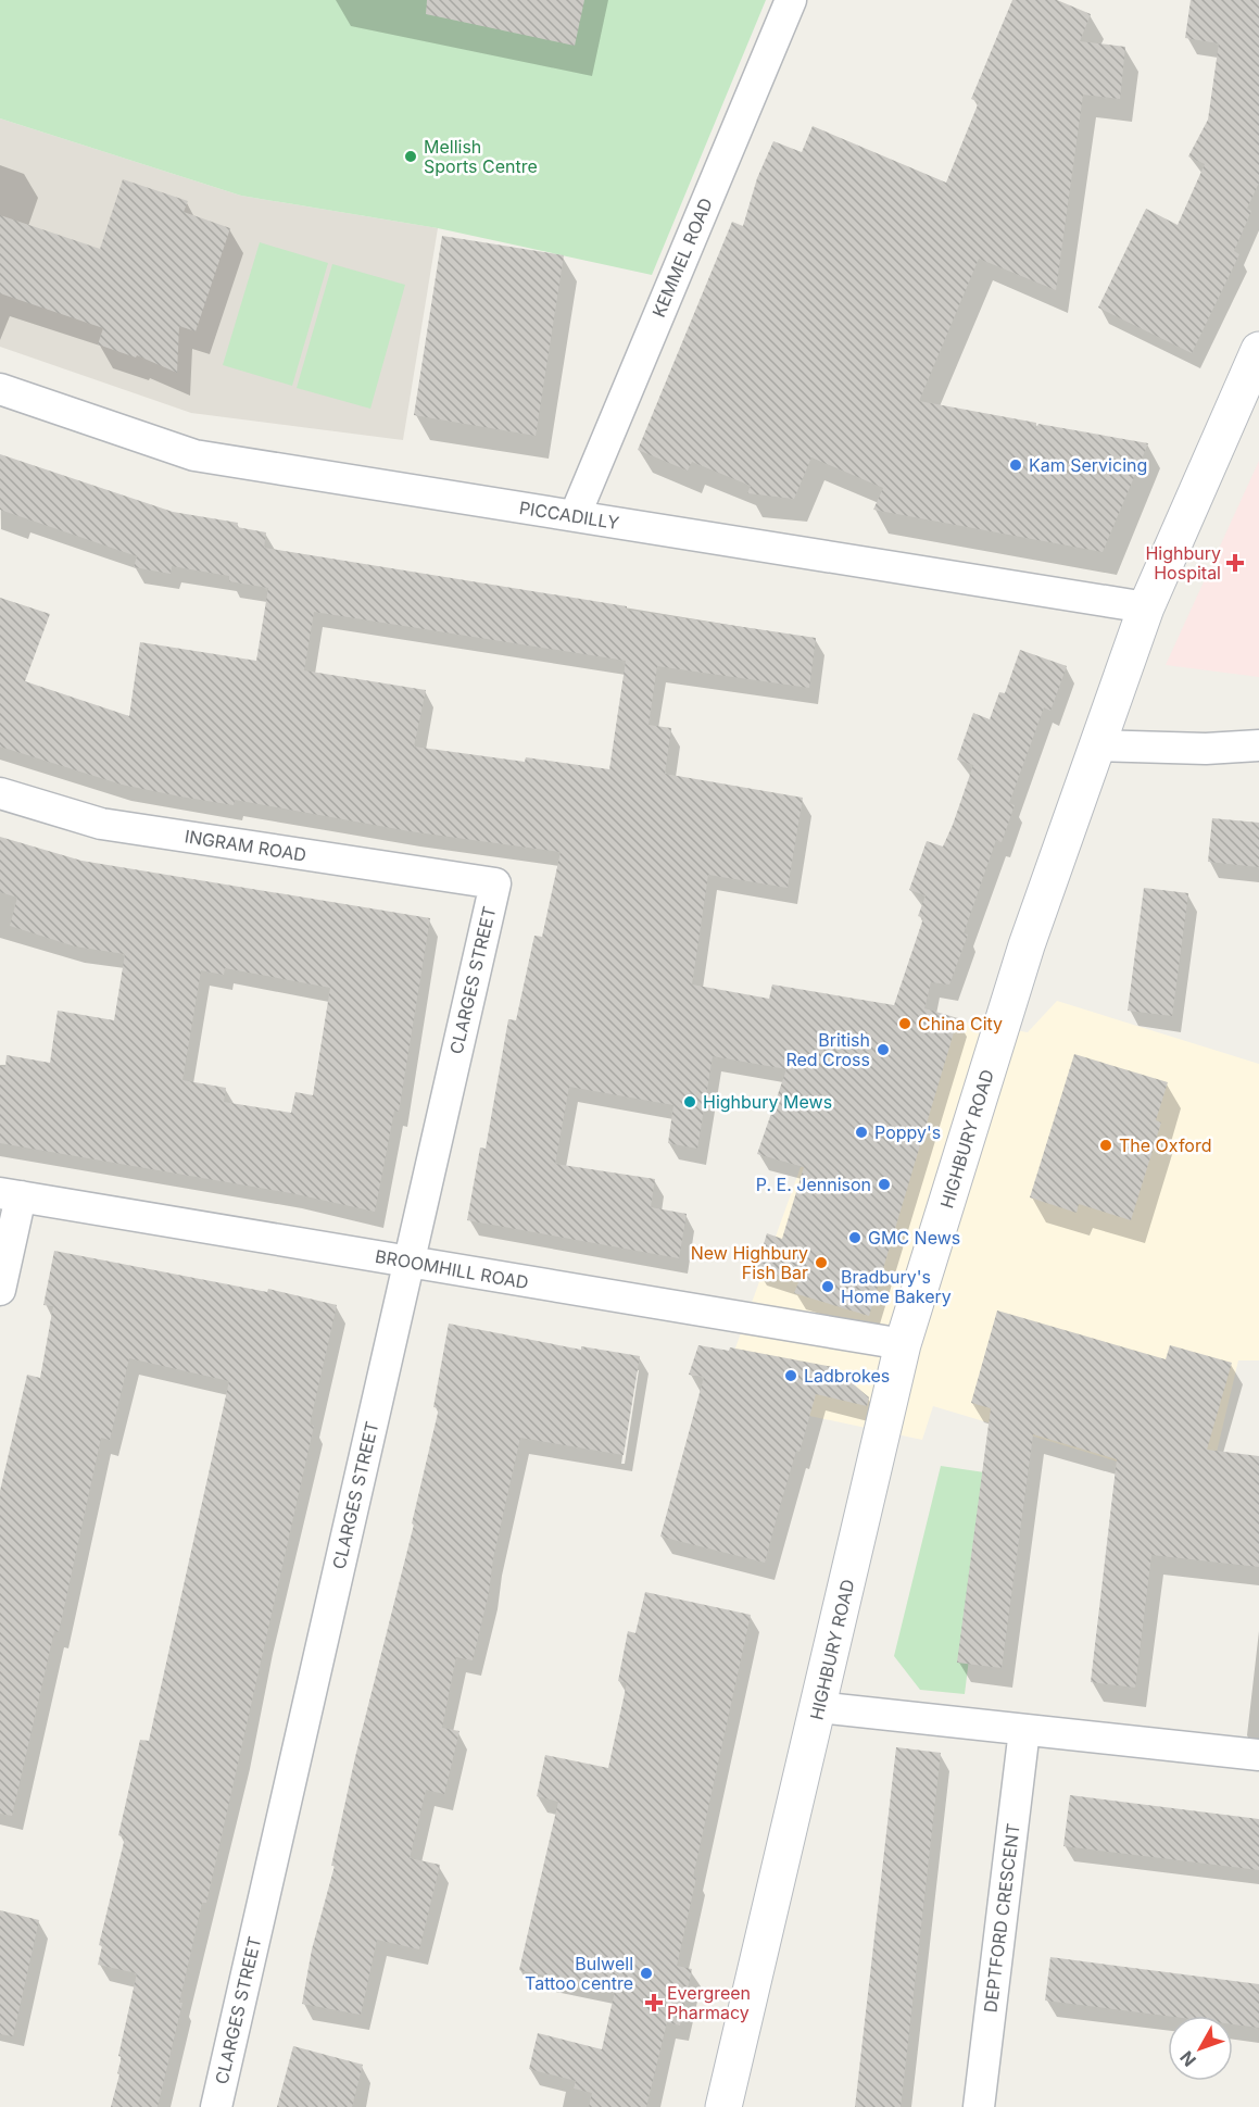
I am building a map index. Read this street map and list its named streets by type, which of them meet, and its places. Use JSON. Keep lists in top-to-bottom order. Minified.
{"streets":{"main road":["HIGHBURY ROAD"],"street":["KEMMEL ROAD","PICCADILLY","INGRAM ROAD","CLARGES STREET","BROOMHILL ROAD","DEPTFORD CRESCENT"]},"crossings":[["KEMMEL ROAD","PICCADILLY"],["PICCADILLY","HIGHBURY ROAD"],["INGRAM ROAD","CLARGES STREET"],["CLARGES STREET","BROOMHILL ROAD"],["HIGHBURY ROAD","BROOMHILL ROAD"]],"places":{"other":["Mellish Sports Centre","Kam Servicing","China City","British Red Cross","Highbury Mews","Poppy's","The Oxford","P. E. Jennison","GMC News","New Highbury Fish Bar","Bradbury's Home Bakery","Ladbrokes","Bulwell Tattoo centre"],"health":["Highbury Hospital","Evergreen Pharmacy"]},"north":"bottom left"}
